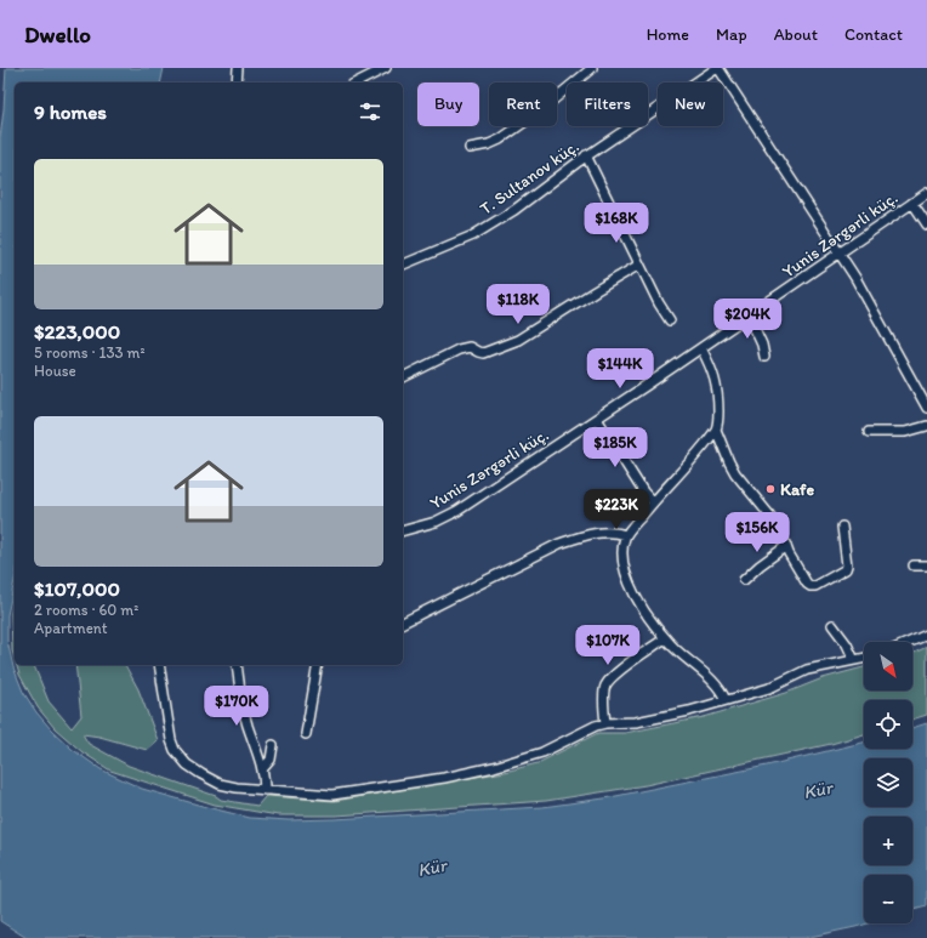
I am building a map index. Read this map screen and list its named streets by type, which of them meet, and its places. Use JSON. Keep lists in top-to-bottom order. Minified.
{"streets":{"street":["T. Sultanov küç.","Yunis Zərgərli küç."]},"water":["Kür"],"places":["Kafe"],"north":"bottom right","page":{"header":"Dwello","nav":["Home","Map","About","Contact"],"chip":["Buy","Rent","Filters","New"],"heading":"9 homes","list":[{"name":"$223,000","note":"5 rooms · 133 m² · House"},{"name":"$107,000","note":"2 rooms · 60 m² · Apartment"}],"price":["$168K","$118K","$204K","$144K","$185K","$223K","$156K","$107K","$170K"],"map_buttons":["+","−"]}}
